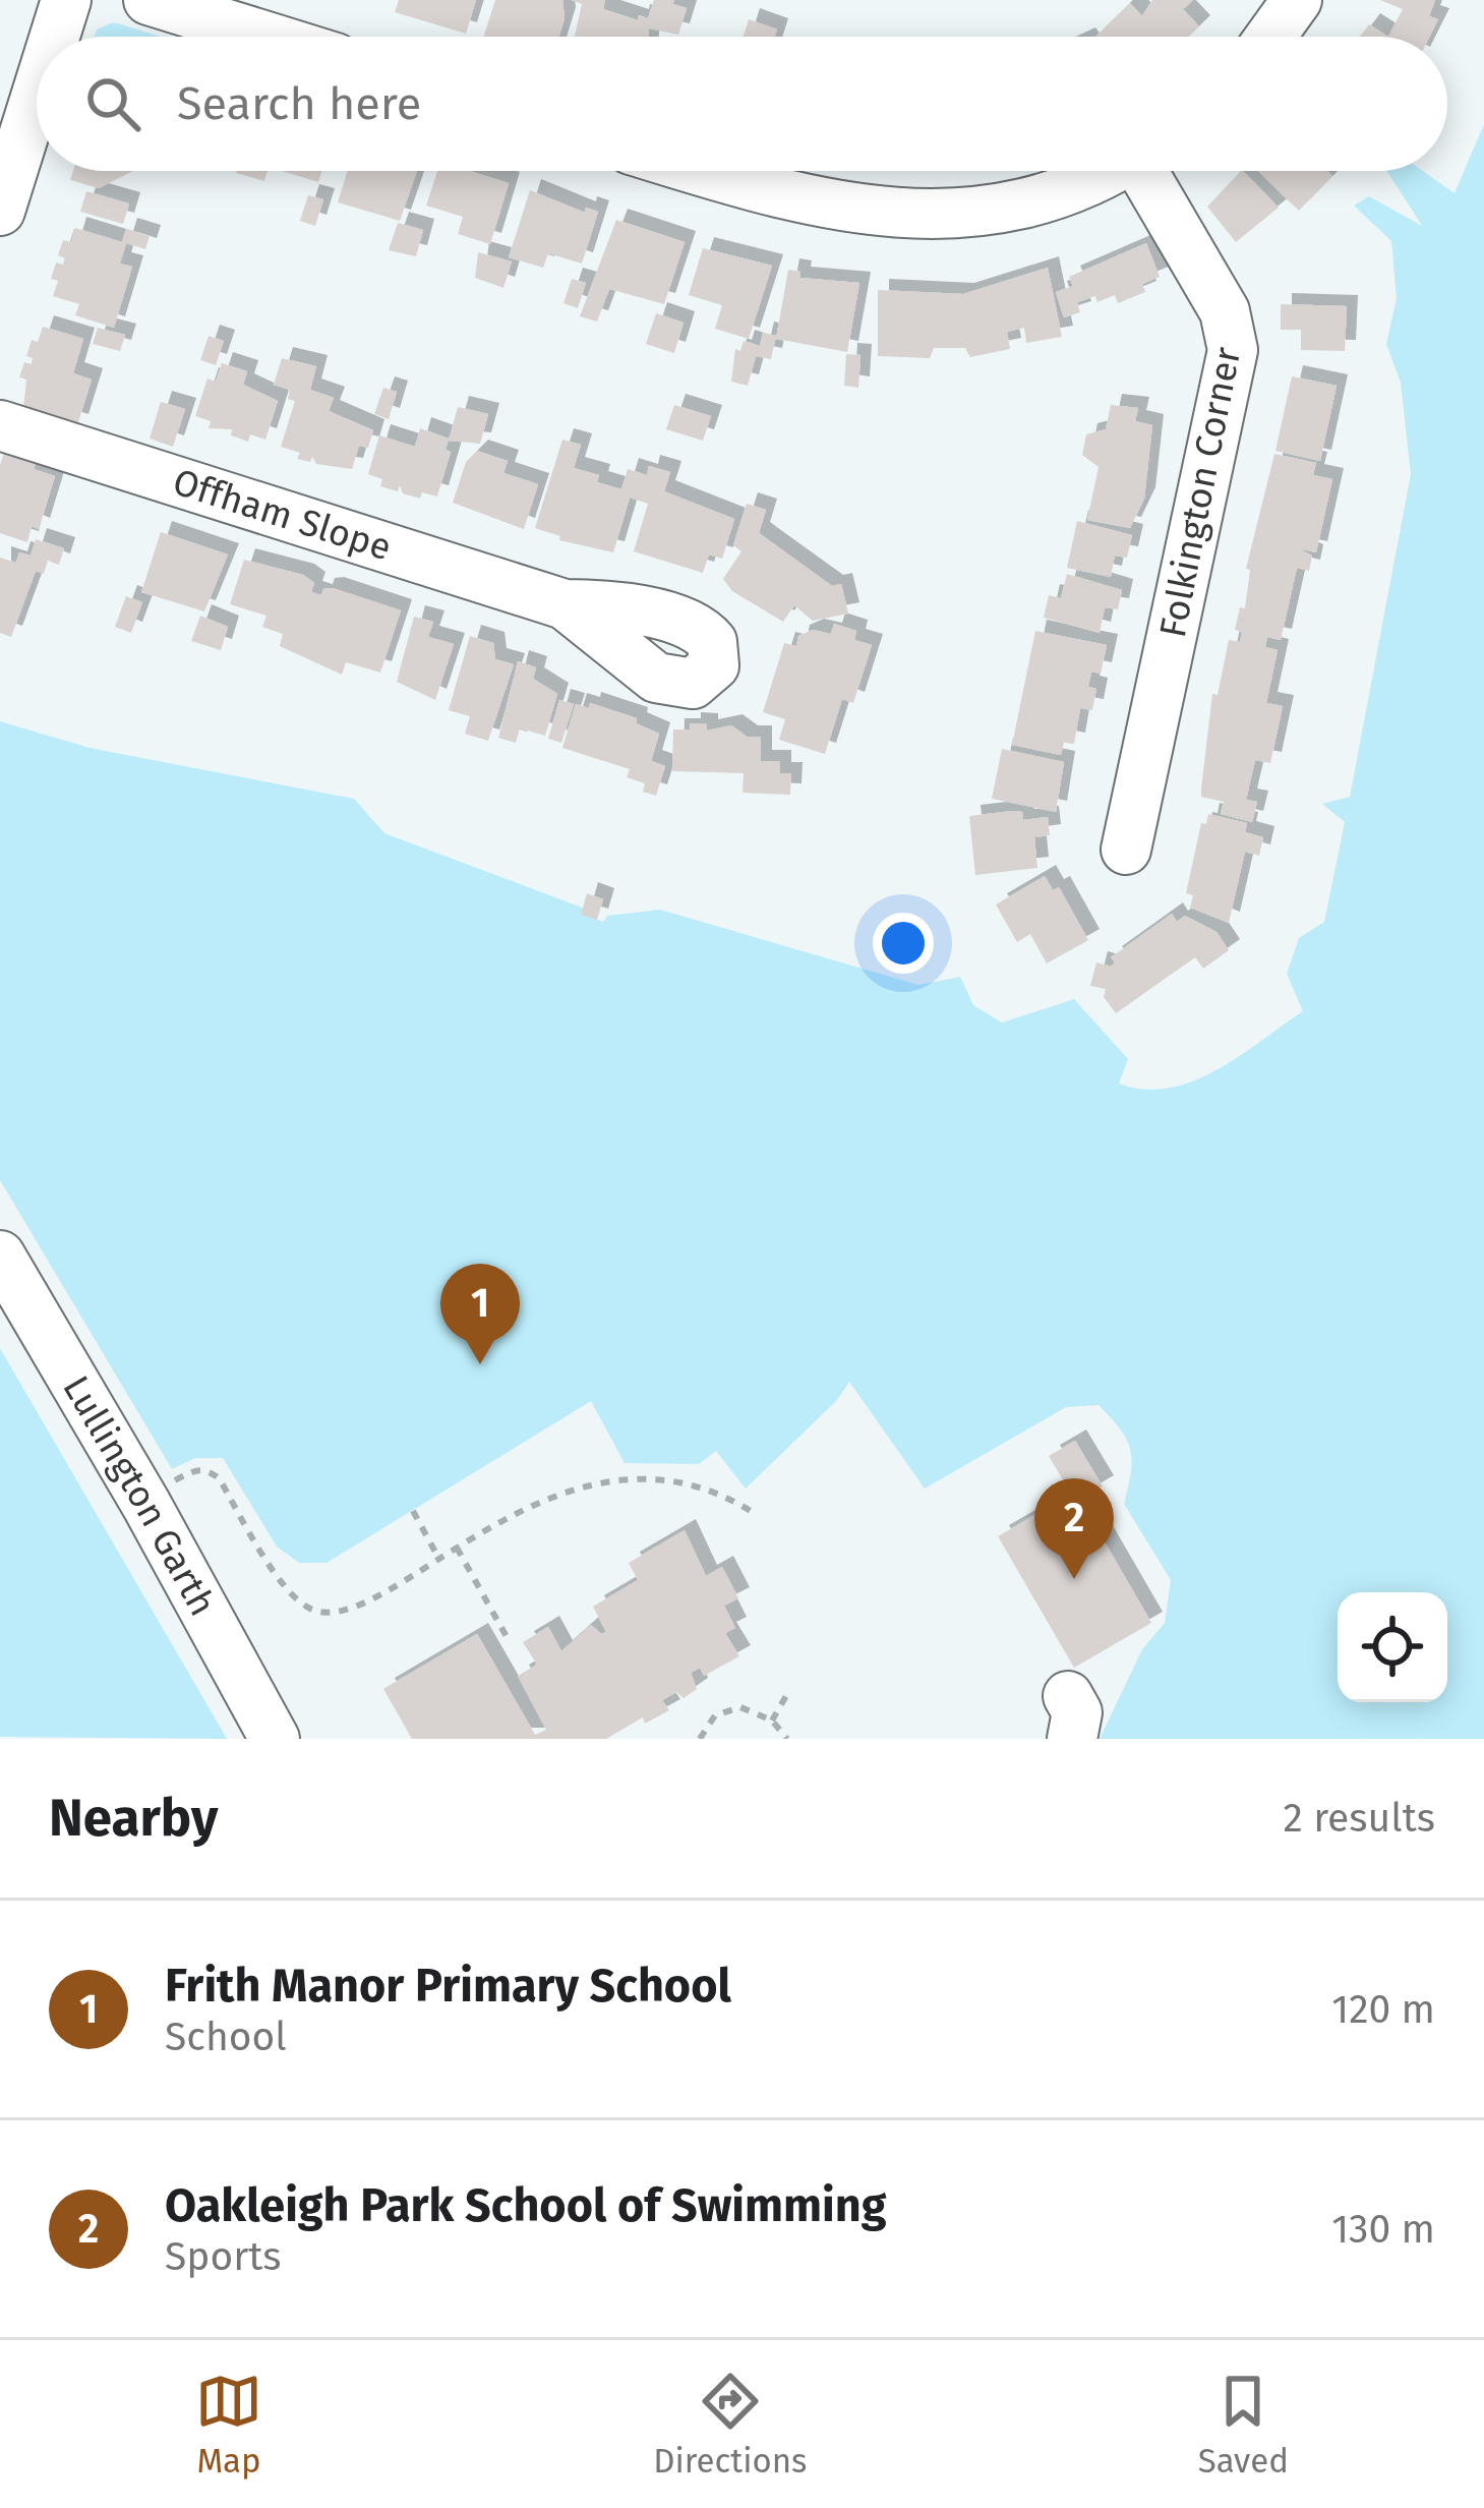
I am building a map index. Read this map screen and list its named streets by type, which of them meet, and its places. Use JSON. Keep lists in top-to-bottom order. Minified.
{"streets":{"street":["Folkington Corner","Offham Slope","Lullington Garth"]},"page":{"search":"Search here","pins":["1","2"],"heading":["Nearby","2 results"],"list":[{"mark":"1","name":"Frith Manor Primary School","note":"School","value":"120 m"},{"mark":"2","name":"Oakleigh Park School of Swimming","note":"Sports","value":"130 m"}],"nav":["Map","Directions","Saved"]}}
